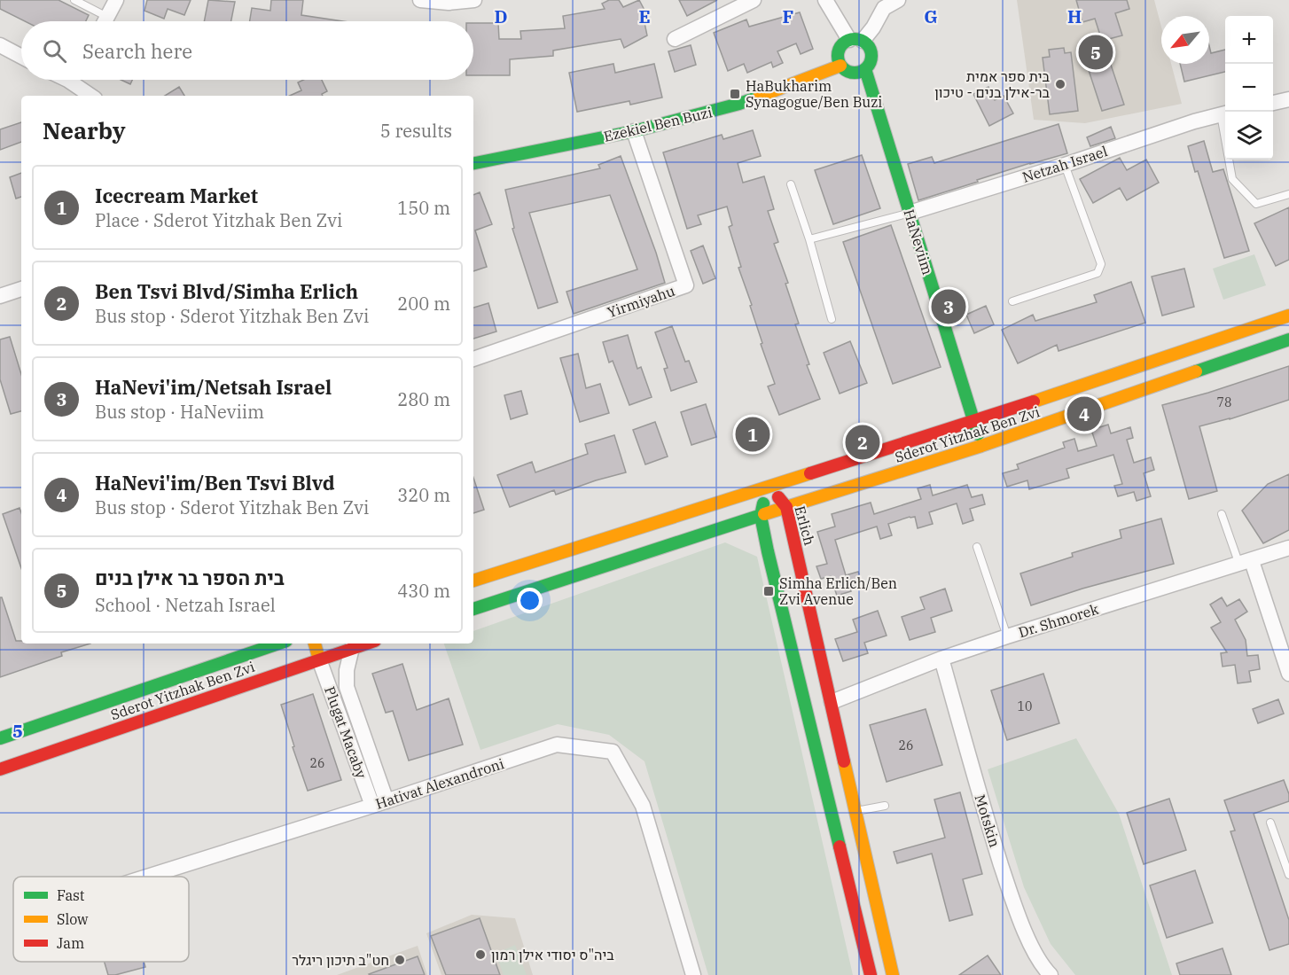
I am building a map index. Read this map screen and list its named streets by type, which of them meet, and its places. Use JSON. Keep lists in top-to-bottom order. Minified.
{"streets":{"main road":["Ezekiel Ben Buzi","HaNeviim","Sderot Yitzhak Ben Zvi","Erlich"],"street":["Netzah Israel","Yirmiyahu","Dr. Shmorek","Plugat Macaby","Hativat Alexandroni","Motskin"]},"crossings":[["Ezekiel Ben Buzi","HaNeviim"],["Ezekiel Ben Buzi","Yirmiyahu"],["Netzah Israel","HaNeviim"],["HaNeviim","Sderot Yitzhak Ben Zvi"],["Sderot Yitzhak Ben Zvi","Erlich"],["Sderot Yitzhak Ben Zvi","Plugat Macaby"],["Erlich","Dr. Shmorek"],["Dr. Shmorek","Motskin"],["Plugat Macaby","Hativat Alexandroni"]],"places":{"other":["בית ספר אמית בר-אילן בנים - טיכון","ביה\"ס יסודי אילן רמון","חט\"ב תיכון ריגלר"],"transit":["HaBukharim Synagogue/Ben Buzi","Simha Erlich/Ben Zvi Avenue"]},"house_numbers":["78","10","26","26"],"legend":["Fast","Slow","Jam"],"north":"bottom left","page":{"map_buttons":["+","−"],"search":"Search here","pins":["5","3","4","1","2"],"heading":["Nearby","5 results"],"list":[{"mark":"1","name":"Icecream Market","note":"Place · Sderot Yitzhak Ben Zvi","value":"150 m"},{"mark":"2","name":"Ben Tsvi Blvd/Simha Erlich","note":"Bus stop · Sderot Yitzhak Ben Zvi","value":"200 m"},{"mark":"3","name":"HaNevi'im/Netsah Israel","note":"Bus stop · HaNeviim","value":"280 m"},{"mark":"4","name":"HaNevi'im/Ben Tsvi Blvd","note":"Bus stop · Sderot Yitzhak Ben Zvi","value":"320 m"},{"mark":"5","name":"בית הספר בר אילן בנים","note":"School · Netzah Israel","value":"430 m"}]},"grid":{"columns":["D","E","F","G","H"],"rows":["5"]}}
